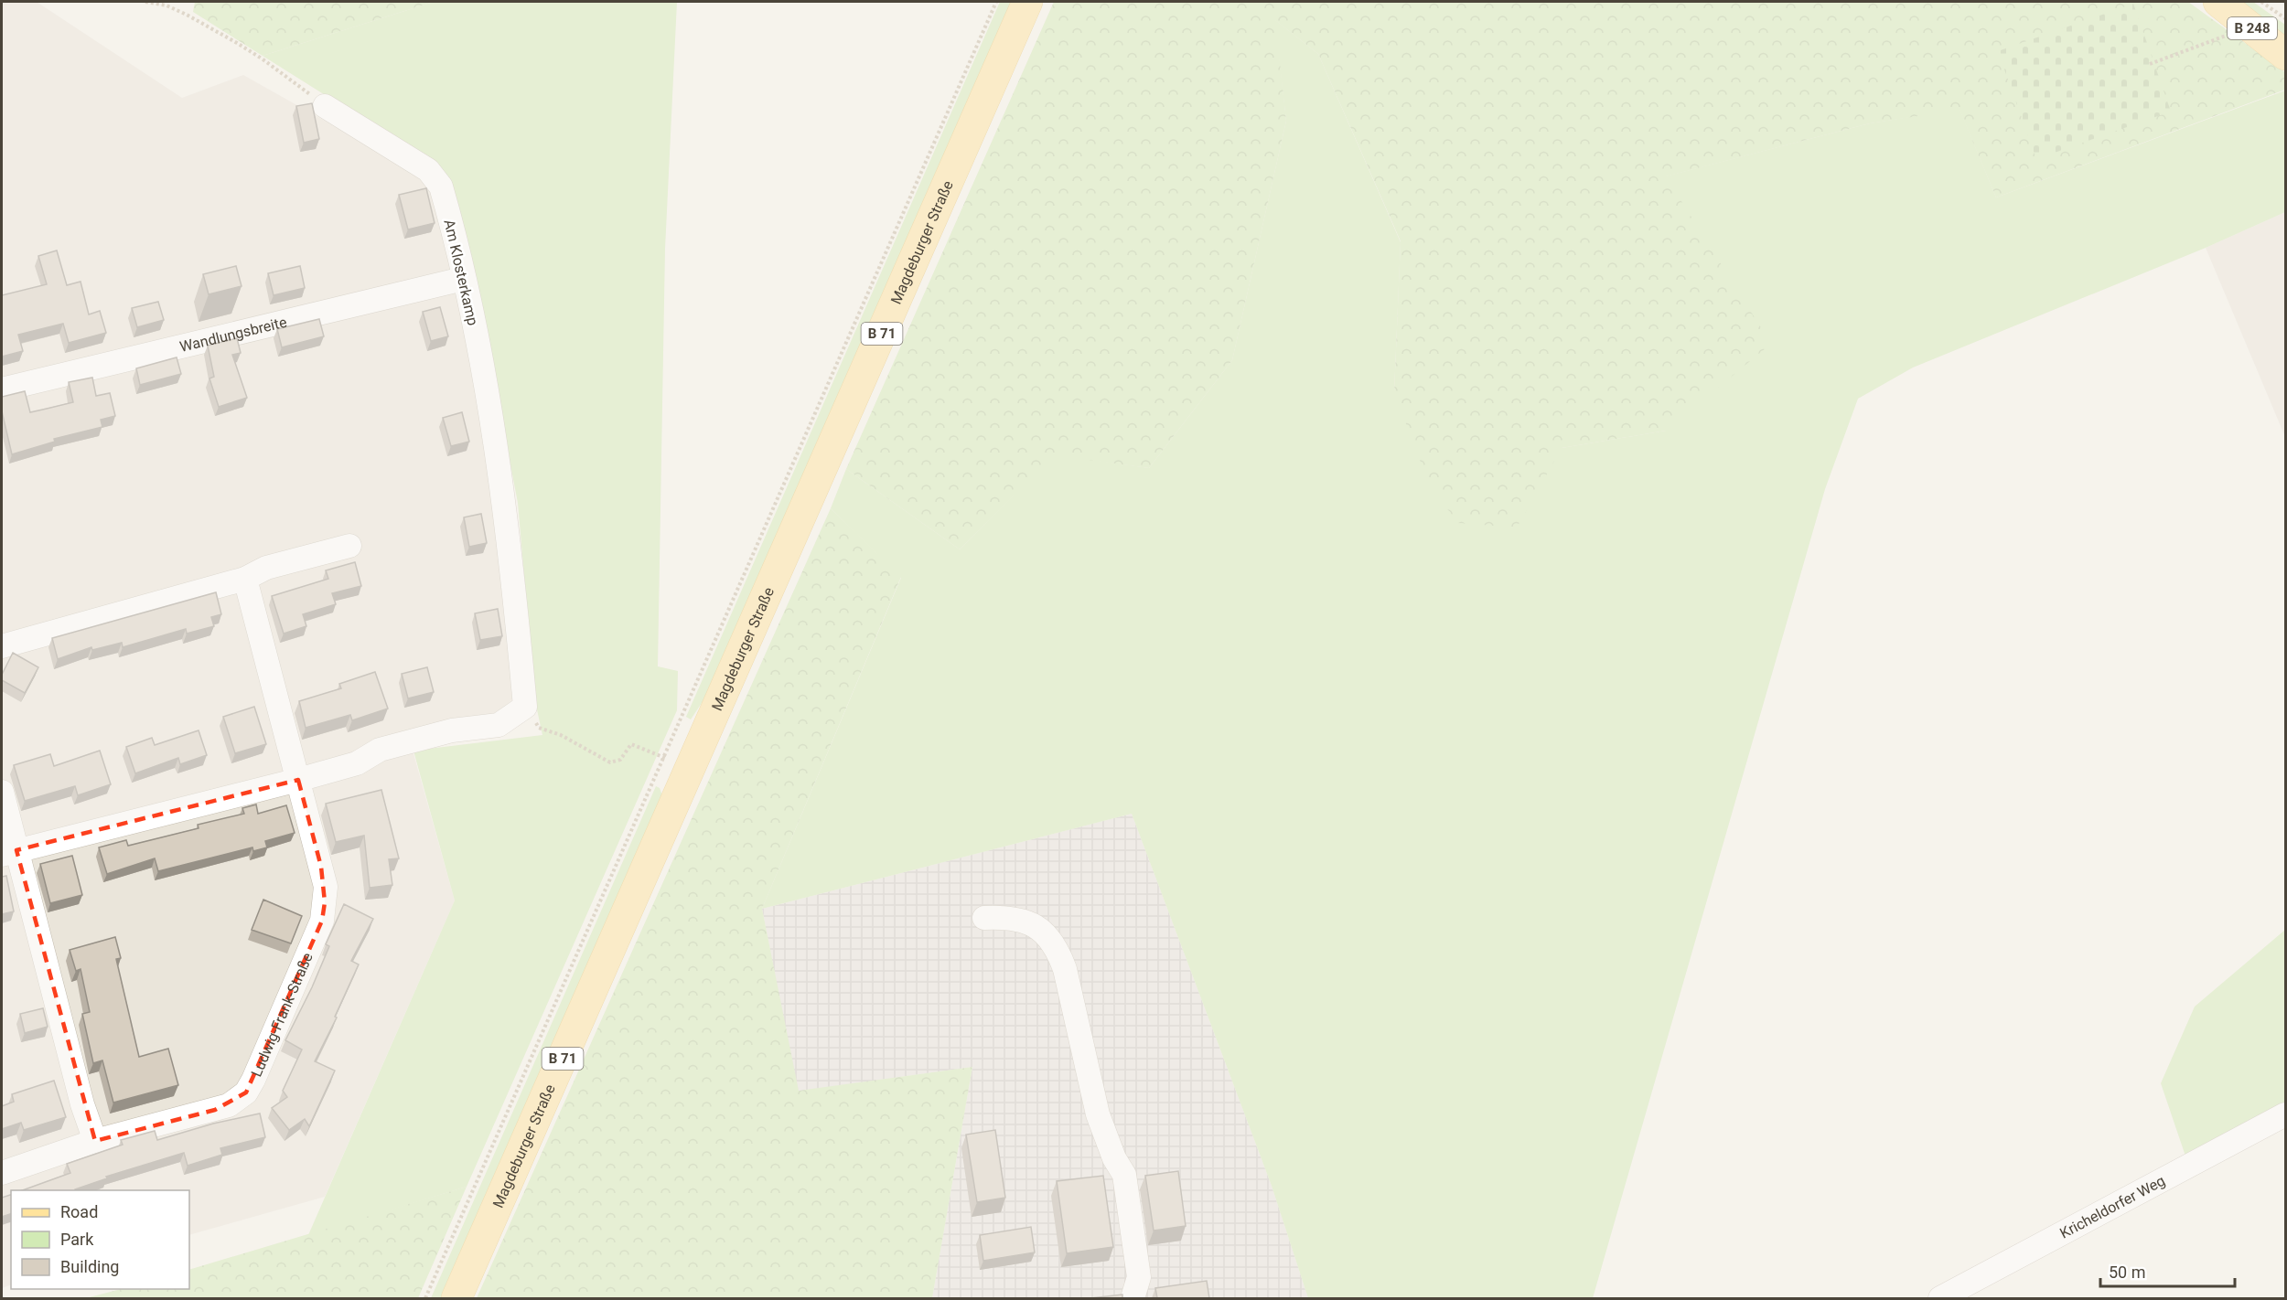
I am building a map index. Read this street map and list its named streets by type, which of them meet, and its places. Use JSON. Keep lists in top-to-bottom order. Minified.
{"streets":{"main road":["B 248","Magdeburger Straße","B 71"],"street":["Am Klosterkamp","Wandlungsbreite","Ludwig-Frank-Straße","Kricheldorfer Weg"]},"crossings":[["Am Klosterkamp","Wandlungsbreite"]],"legend":["Road","Park","Building"],"scale_bar":"50 m"}
